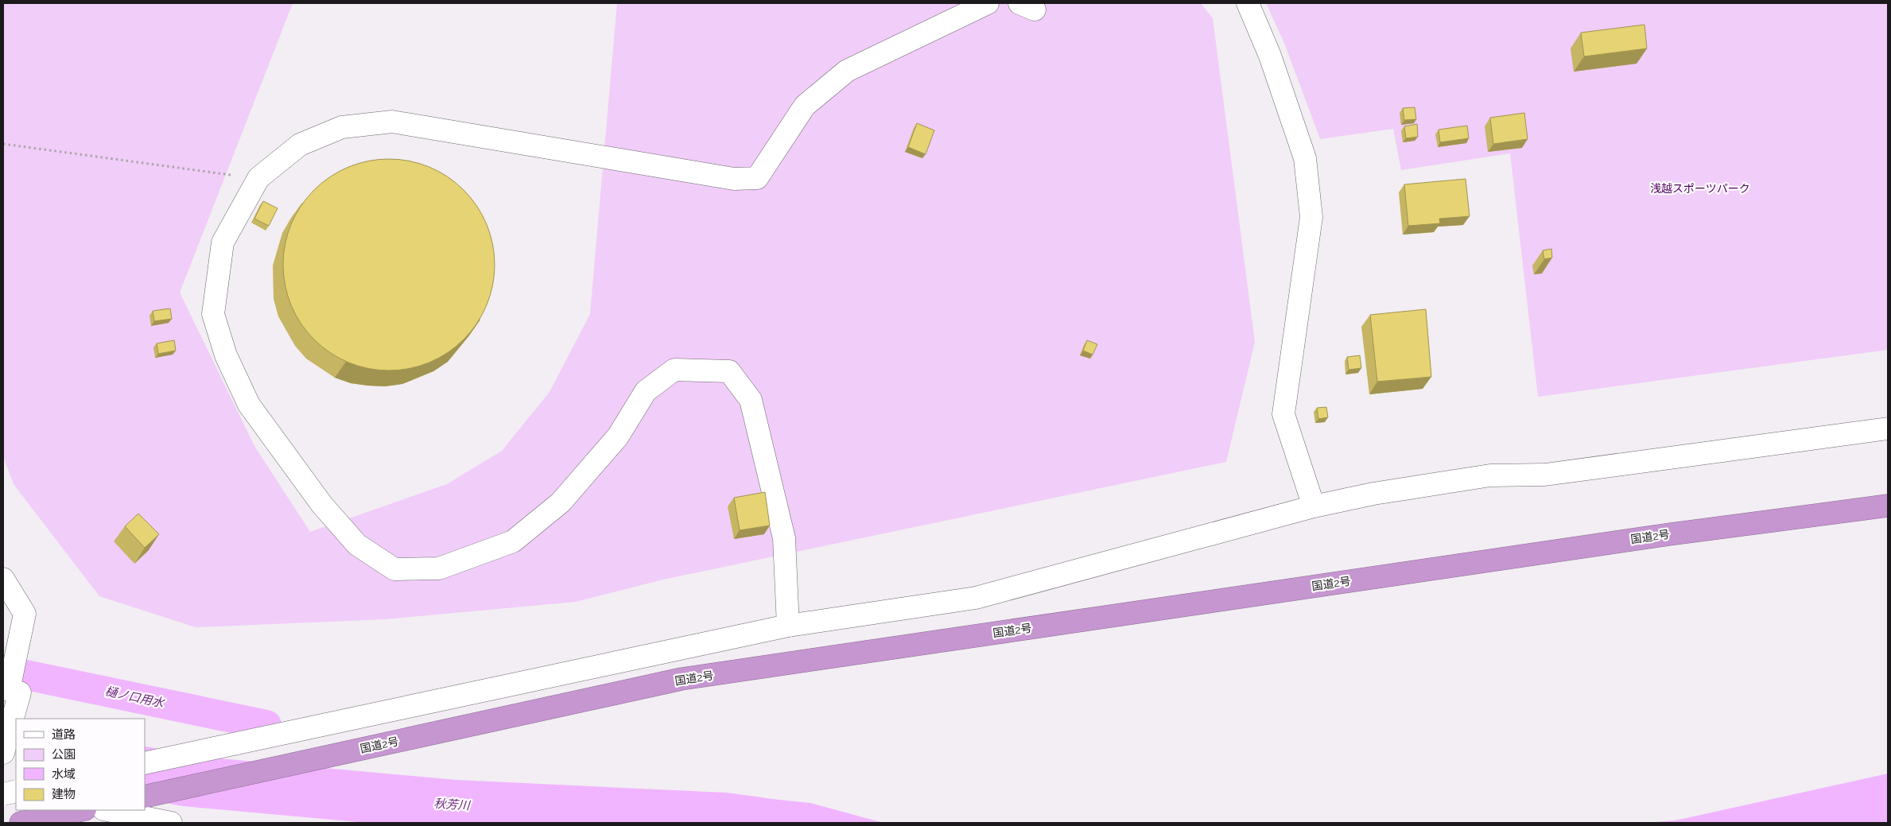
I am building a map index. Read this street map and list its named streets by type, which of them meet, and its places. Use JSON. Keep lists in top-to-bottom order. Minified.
{"streets":{"highway":["国道2号"]},"water":["樋ノ口用水","秋芳川"],"parks":["浅越スポーツパーク"],"legend":["道路","公園","水域","建物"]}
